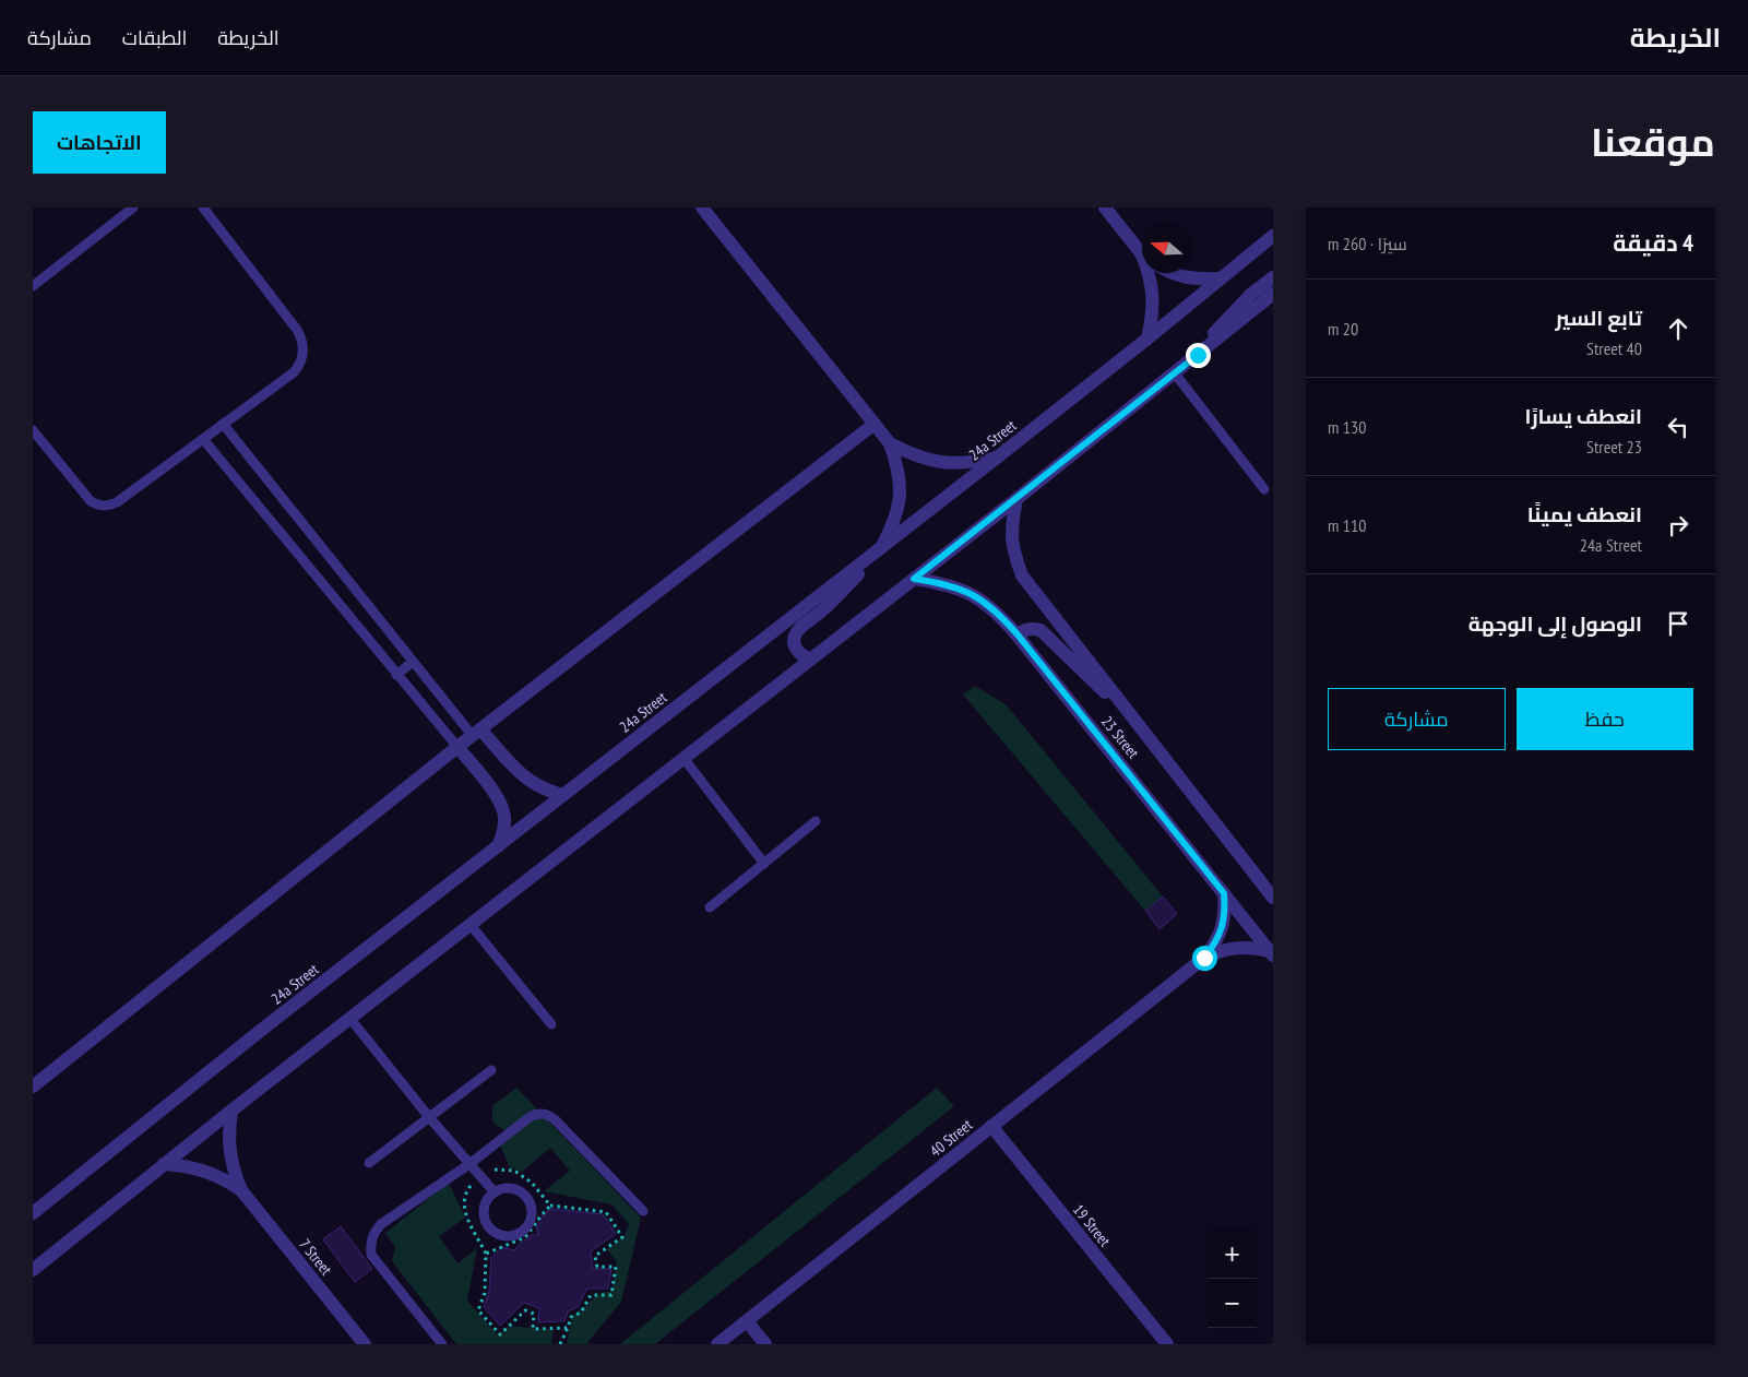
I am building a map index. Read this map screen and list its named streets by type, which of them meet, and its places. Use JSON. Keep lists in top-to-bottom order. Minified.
{"streets":{"street":["24a Street","23 Street","40 Street","19 Street","7 Street"]},"crossings":[["23 Street","40 Street"],["40 Street","19 Street"]],"north":"left","page":{"header":"الخريطة","nav":["الخريطة","الطبقات","مشاركة"],"title":"موقعنا","buttons":["الاتجاهات",["حفظ","مشاركة"]],"heading":["4 دقيقة","سيرًا · 260 m"],"list":[["تابع السير","40 Street","20 m"],["انعطف يسارًا","23 Street","130 m"],["انعطف يمينًا","24a Street","110 m"],"الوصول إلى الوجهة"],"map_buttons":["+","−"]}}
